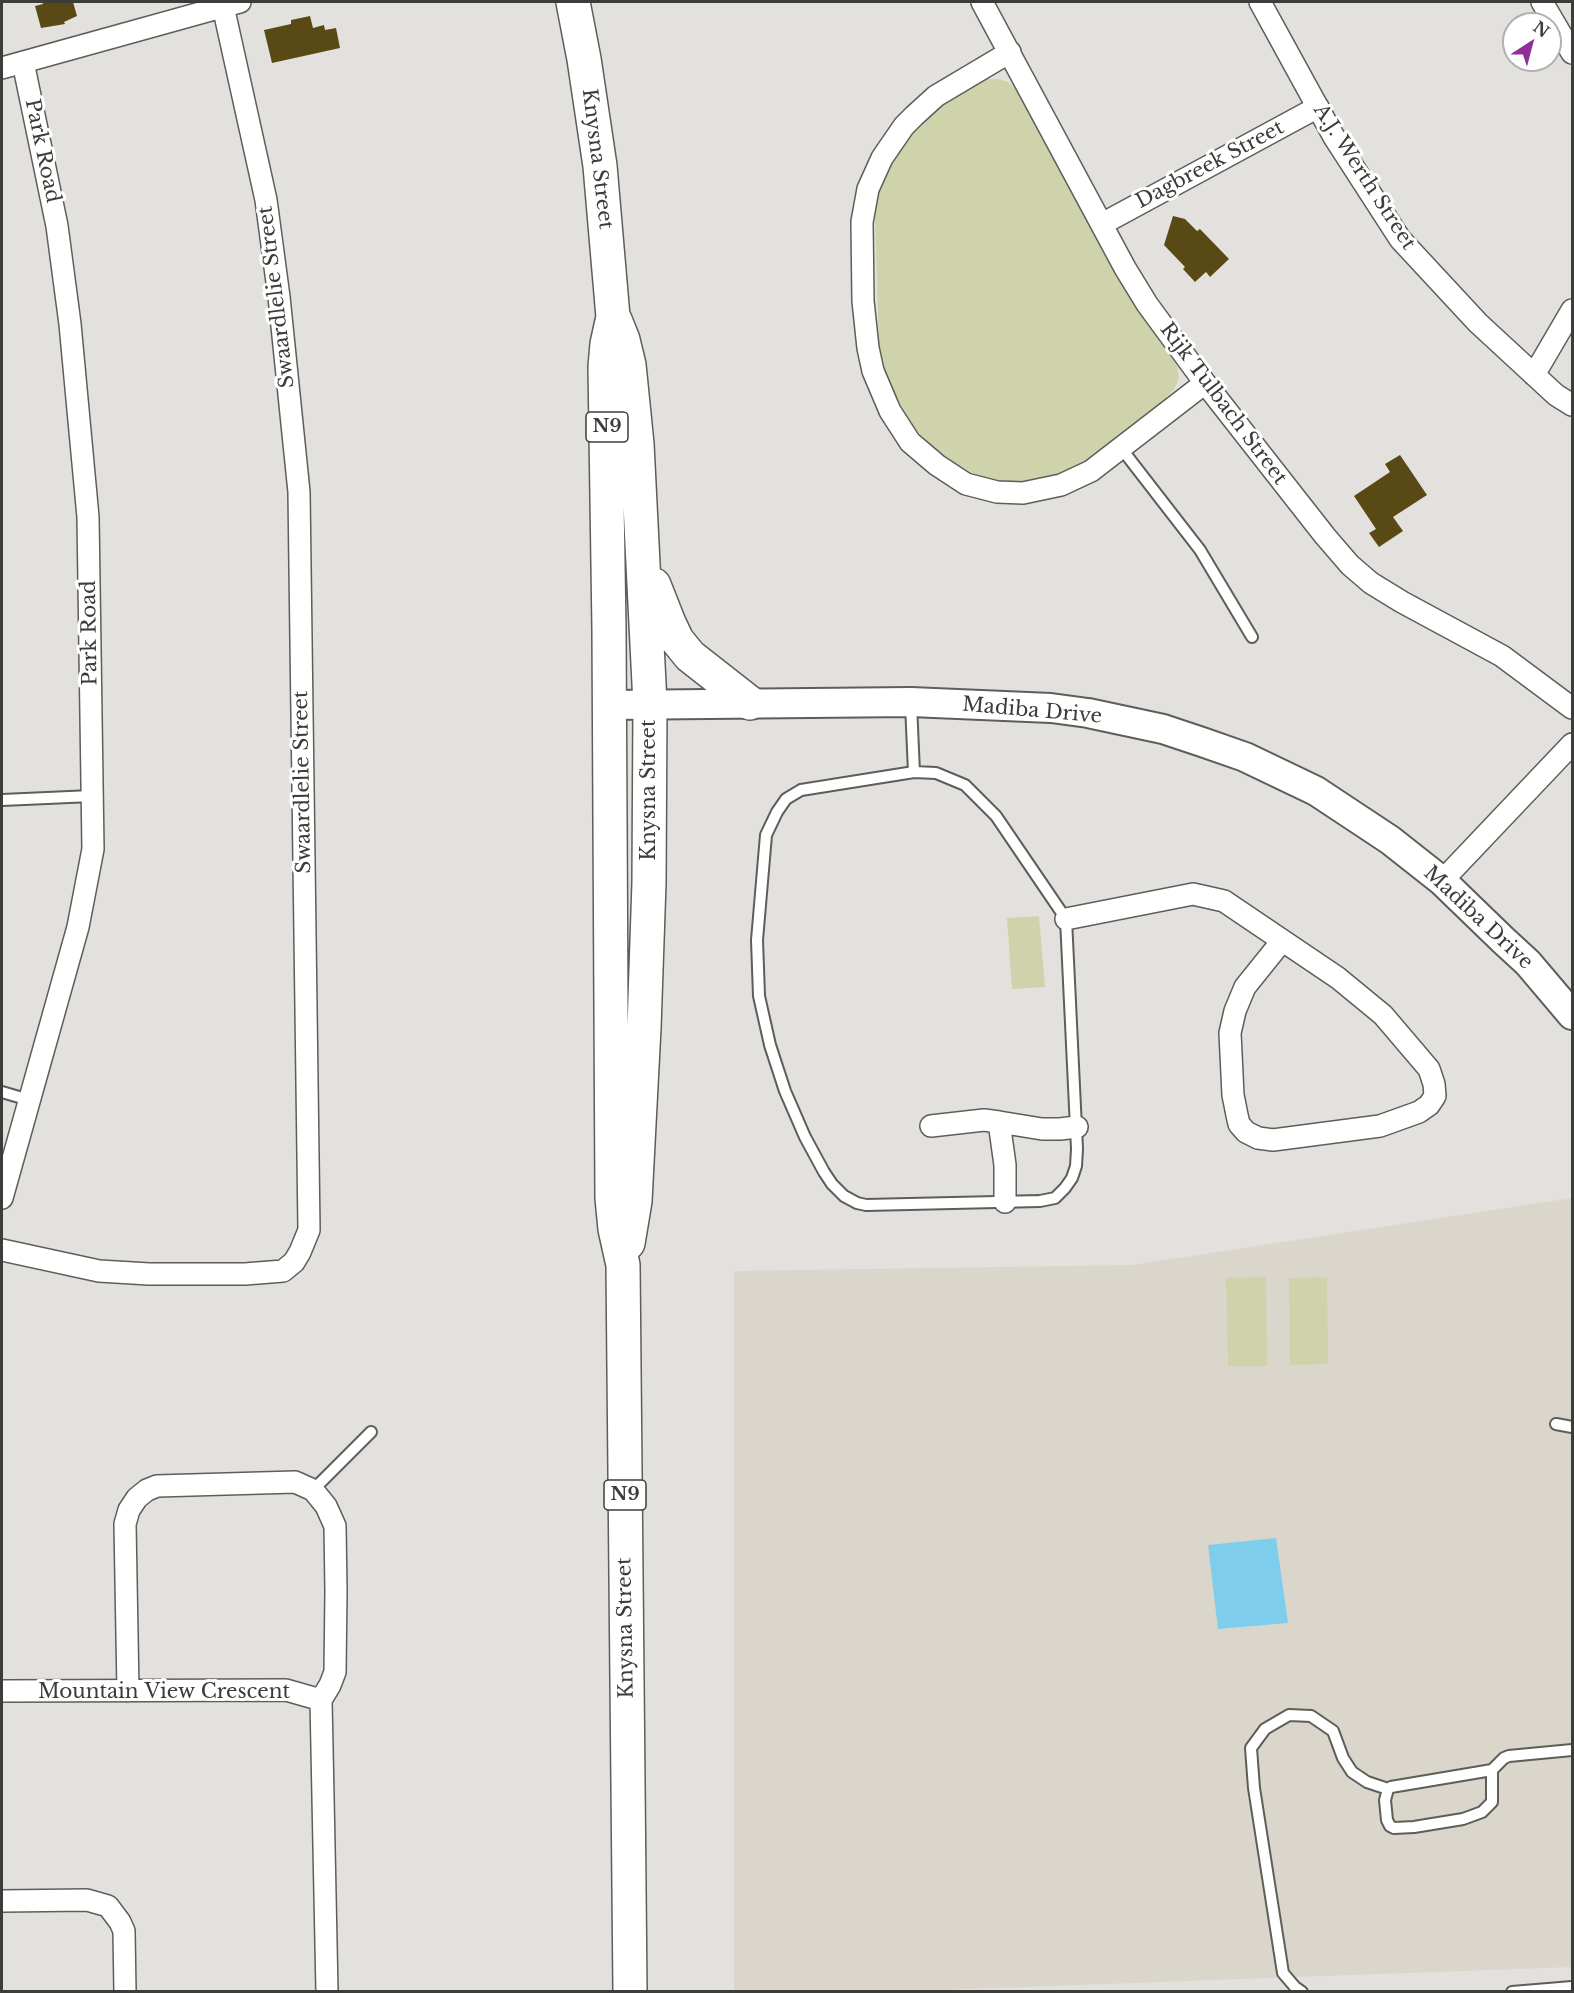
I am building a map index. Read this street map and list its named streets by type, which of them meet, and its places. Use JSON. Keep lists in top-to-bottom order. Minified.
{"streets":{"highway":["Knysna Street","N9"],"street":["Park Road","Dagbreek Street","A.J. Werth Street","Swaardlelie Street","Rijk Tulbach Street","Madiba Drive","Mountain View Crescent"]},"crossings":[["Knysna Street","Madiba Drive"],["Dagbreek Street","A.J. Werth Street"],["Dagbreek Street","Rijk Tulbach Street"]],"north":"top right"}
